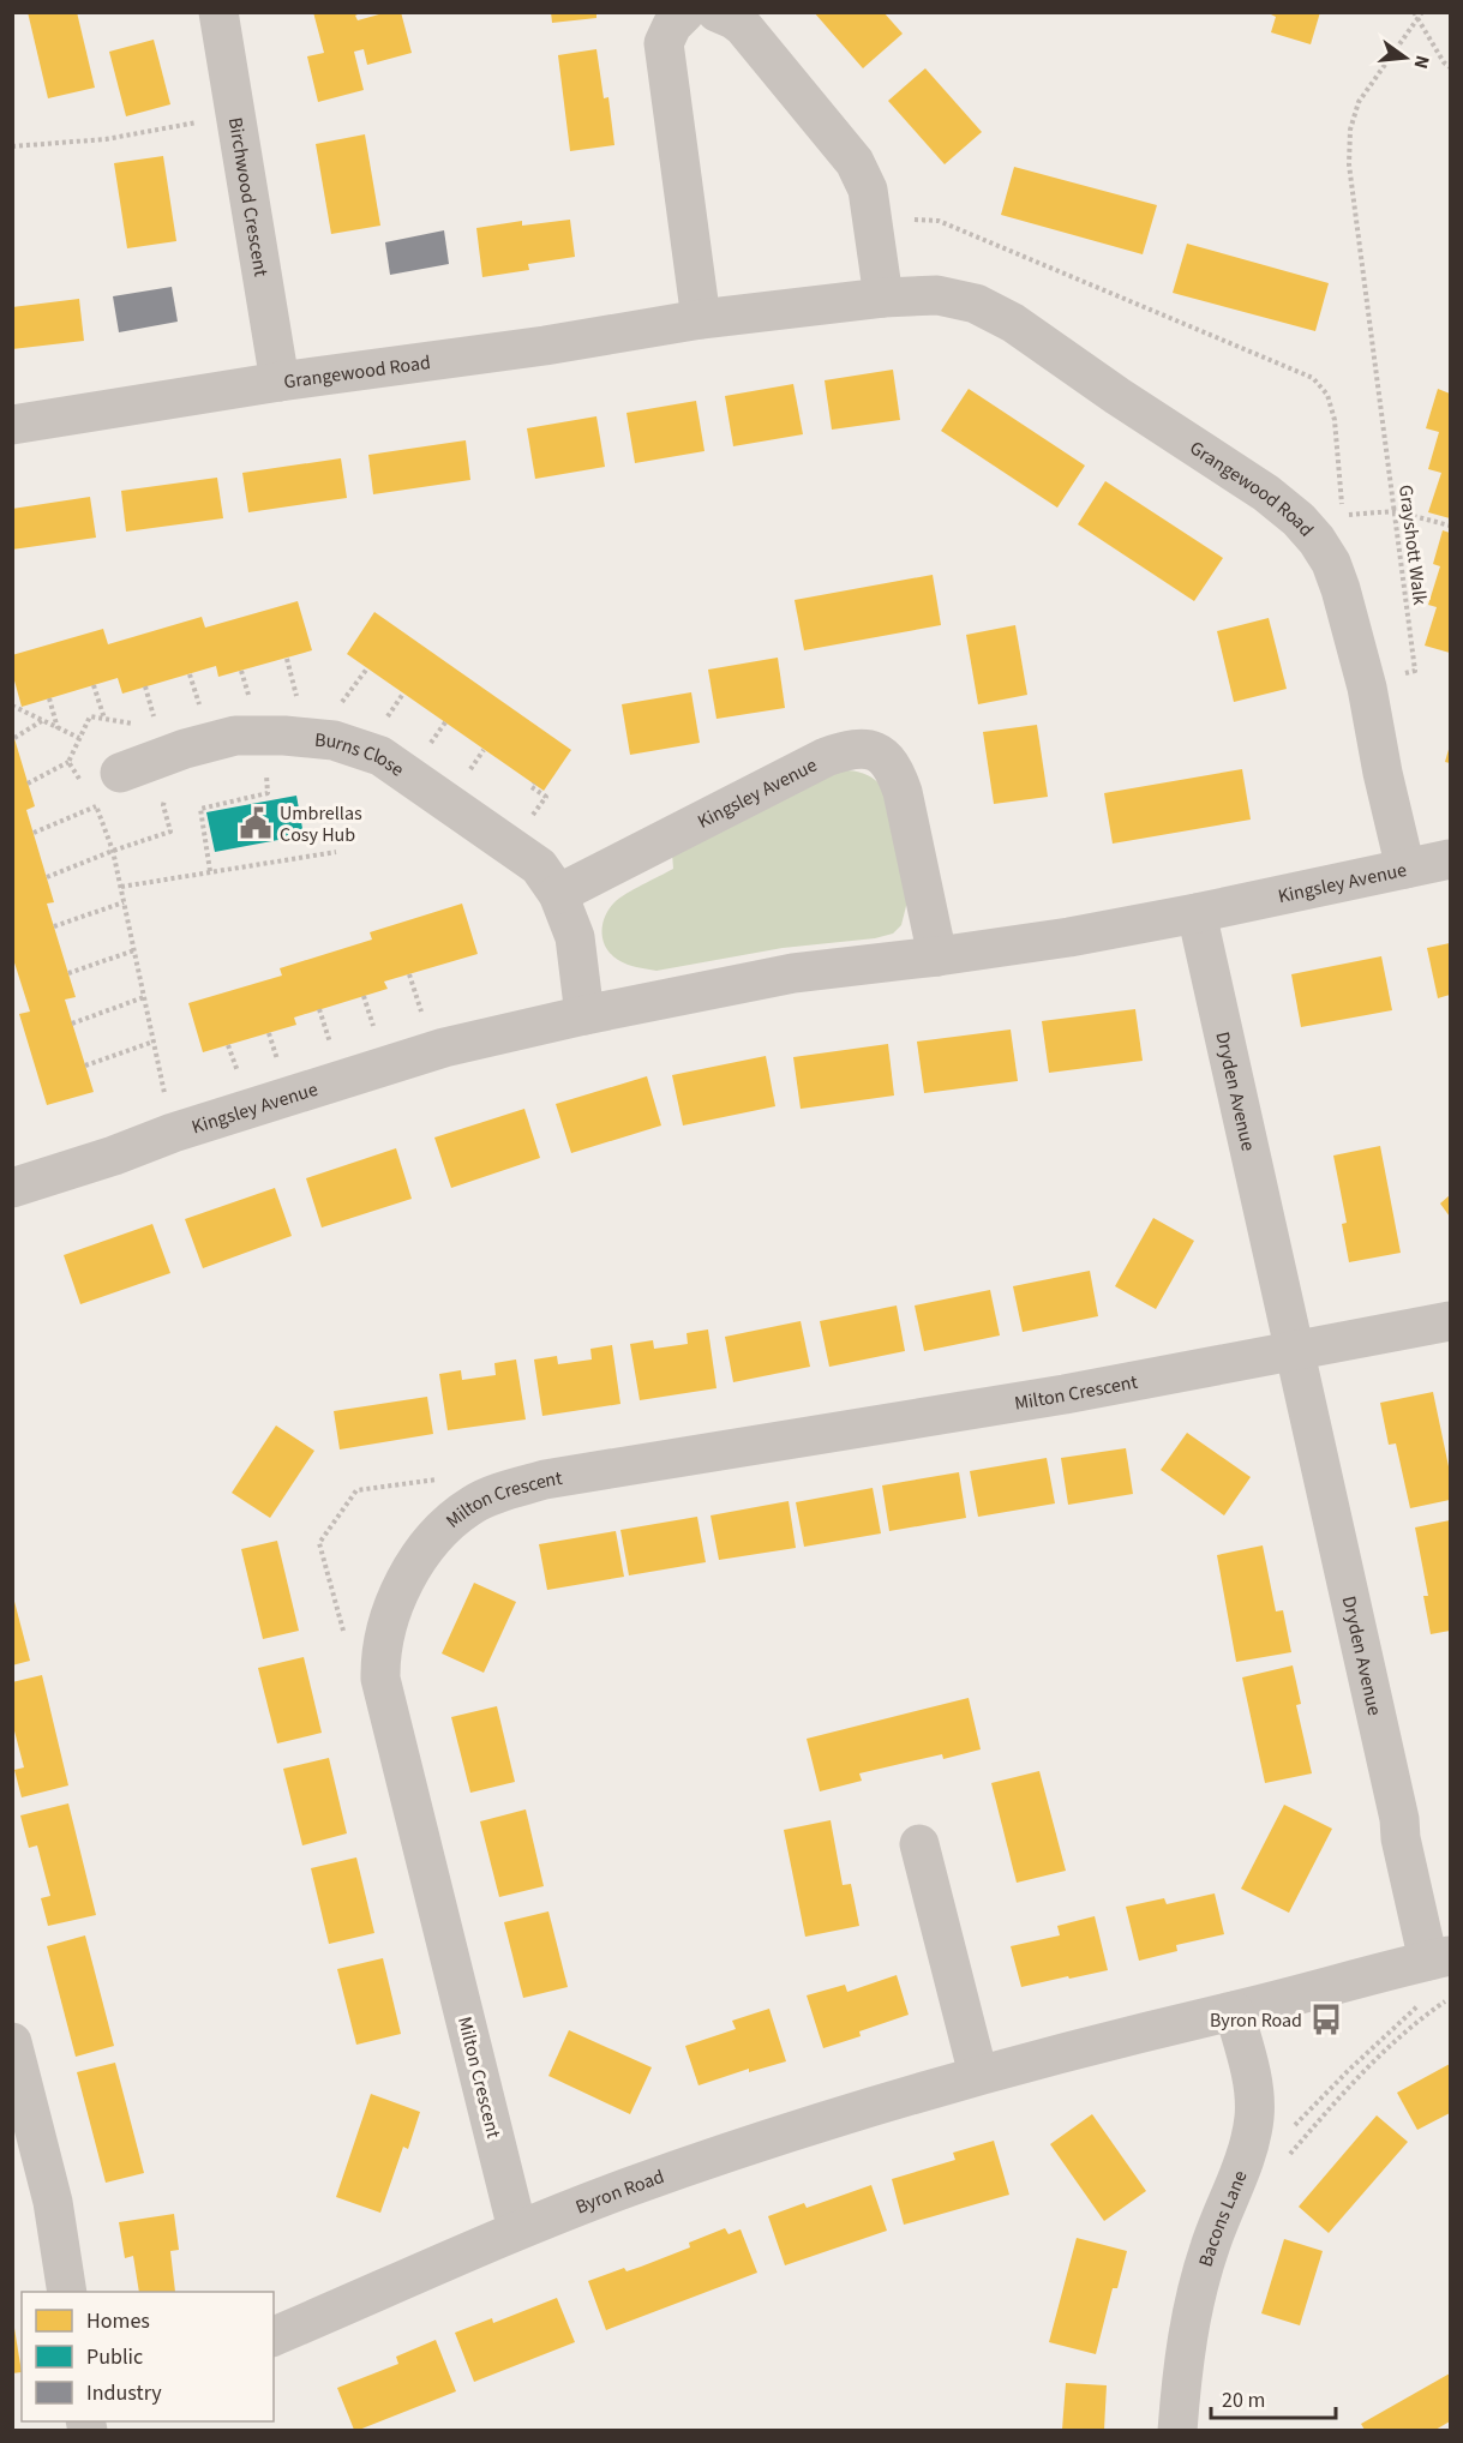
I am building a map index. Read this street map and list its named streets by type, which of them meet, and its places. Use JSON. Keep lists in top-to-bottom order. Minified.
{"streets":{"street":["Birchwood Crescent","Grangewood Road","Burns Close","Kingsley Avenue","Dryden Avenue","Milton Crescent","Byron Road","Bacons Lane"],"path":["Grayshott Walk"]},"crossings":[["Birchwood Crescent","Grangewood Road"],["Grangewood Road","Grayshott Walk"],["Grangewood Road","Kingsley Avenue"],["Burns Close","Kingsley Avenue"],["Kingsley Avenue","Dryden Avenue"],["Dryden Avenue","Milton Crescent"],["Dryden Avenue","Byron Road"],["Milton Crescent","Byron Road"],["Byron Road","Bacons Lane"]],"places":{"public building":["Umbrellas Cosy Hub"],"bus stop":["Byron Road"]},"legend":["Homes","Public","Industry"],"scale_bar":"20 m","north":"right"}
